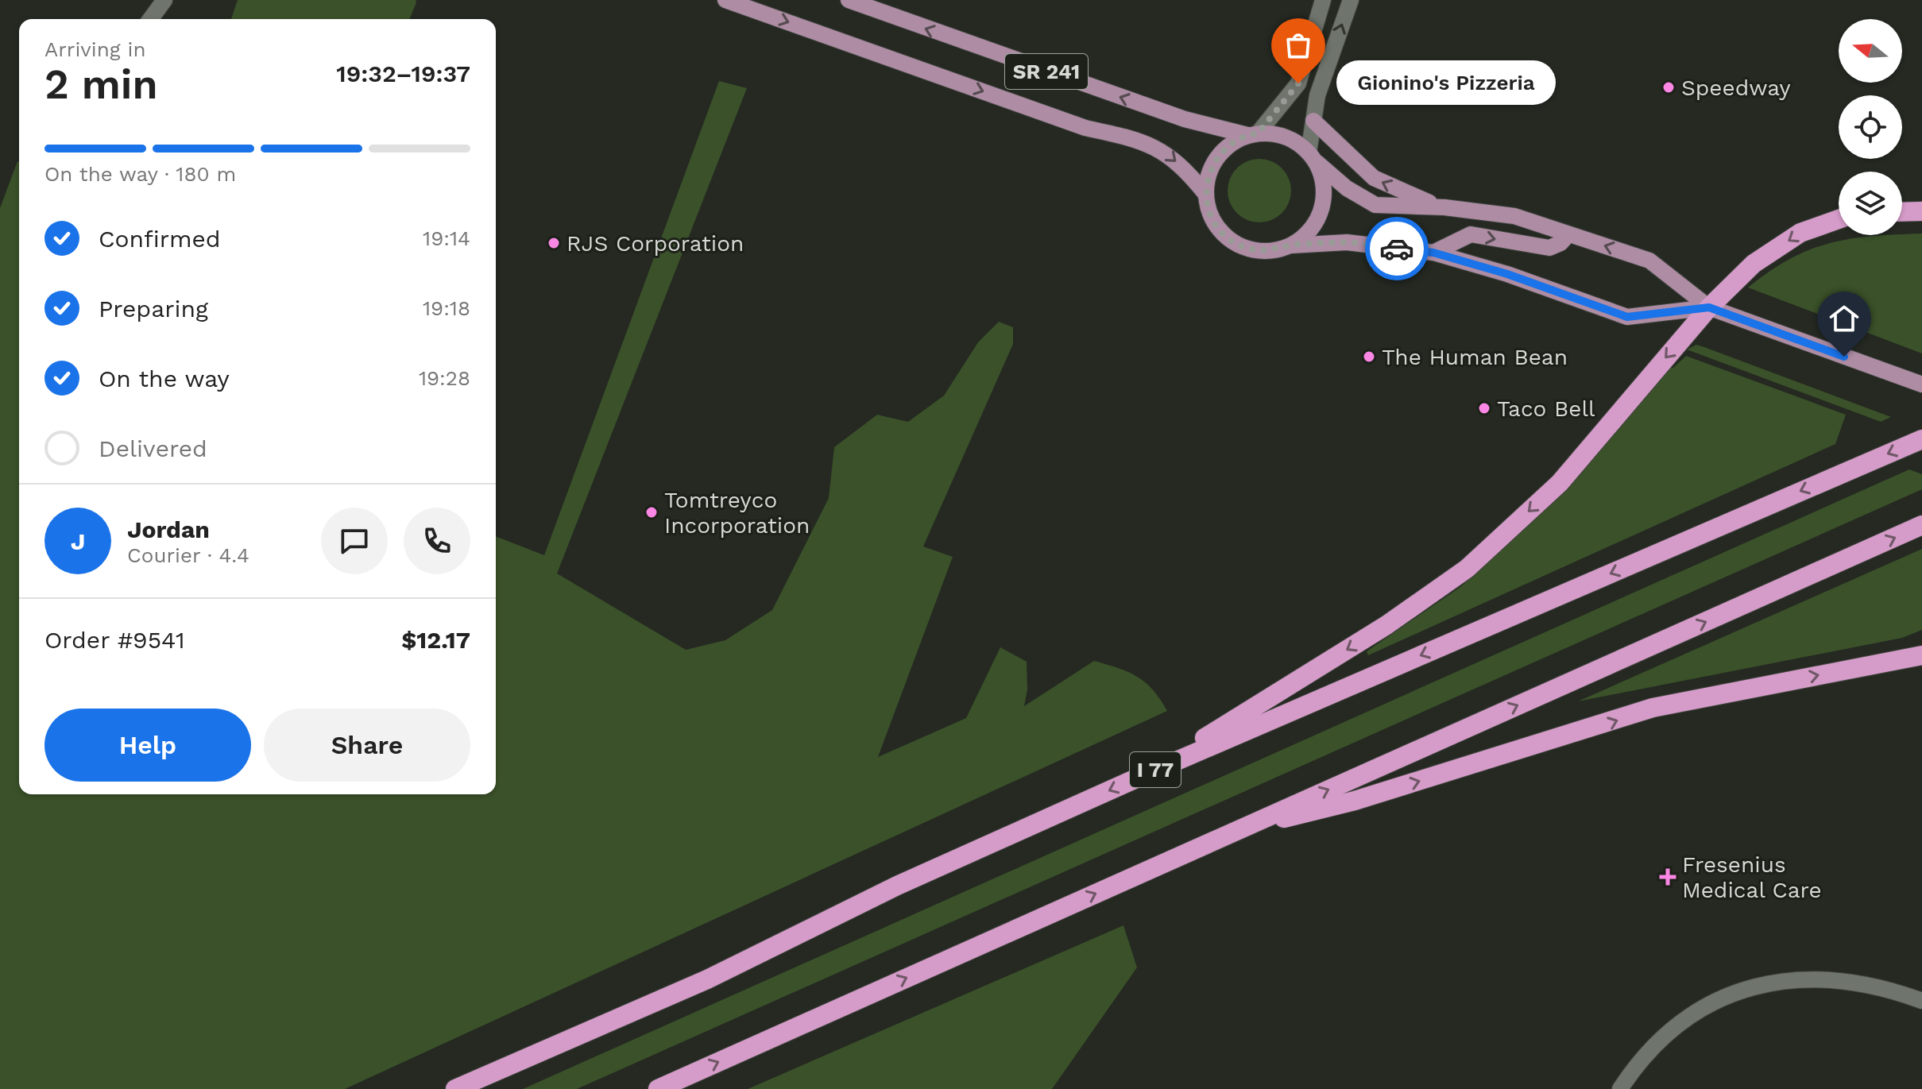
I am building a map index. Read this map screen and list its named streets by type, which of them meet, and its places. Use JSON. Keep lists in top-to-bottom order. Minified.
{"streets":{"highway":["I 77"],"main road":["SR 241"]},"places":{"other":["Gionino's Pizzeria","Speedway","RJS Corporation","The Human Bean","Taco Bell","Tomtreyco Incorporation"],"health":["Fresenius Medical Care"]},"north":"left","page":{"heading":["2 min","Arriving in","19:32–19:37"],"panel":["Jordan","Courier · 4.4","Order #9541","$12.17"],"bubble":"Gionino's Pizzeria","bar":"On the way · 180 m","list":[["Confirmed","19:14"],["Preparing","19:18"],["On the way","19:28"],"Delivered"],"round":"J","buttons":["Help","Share"]}}
